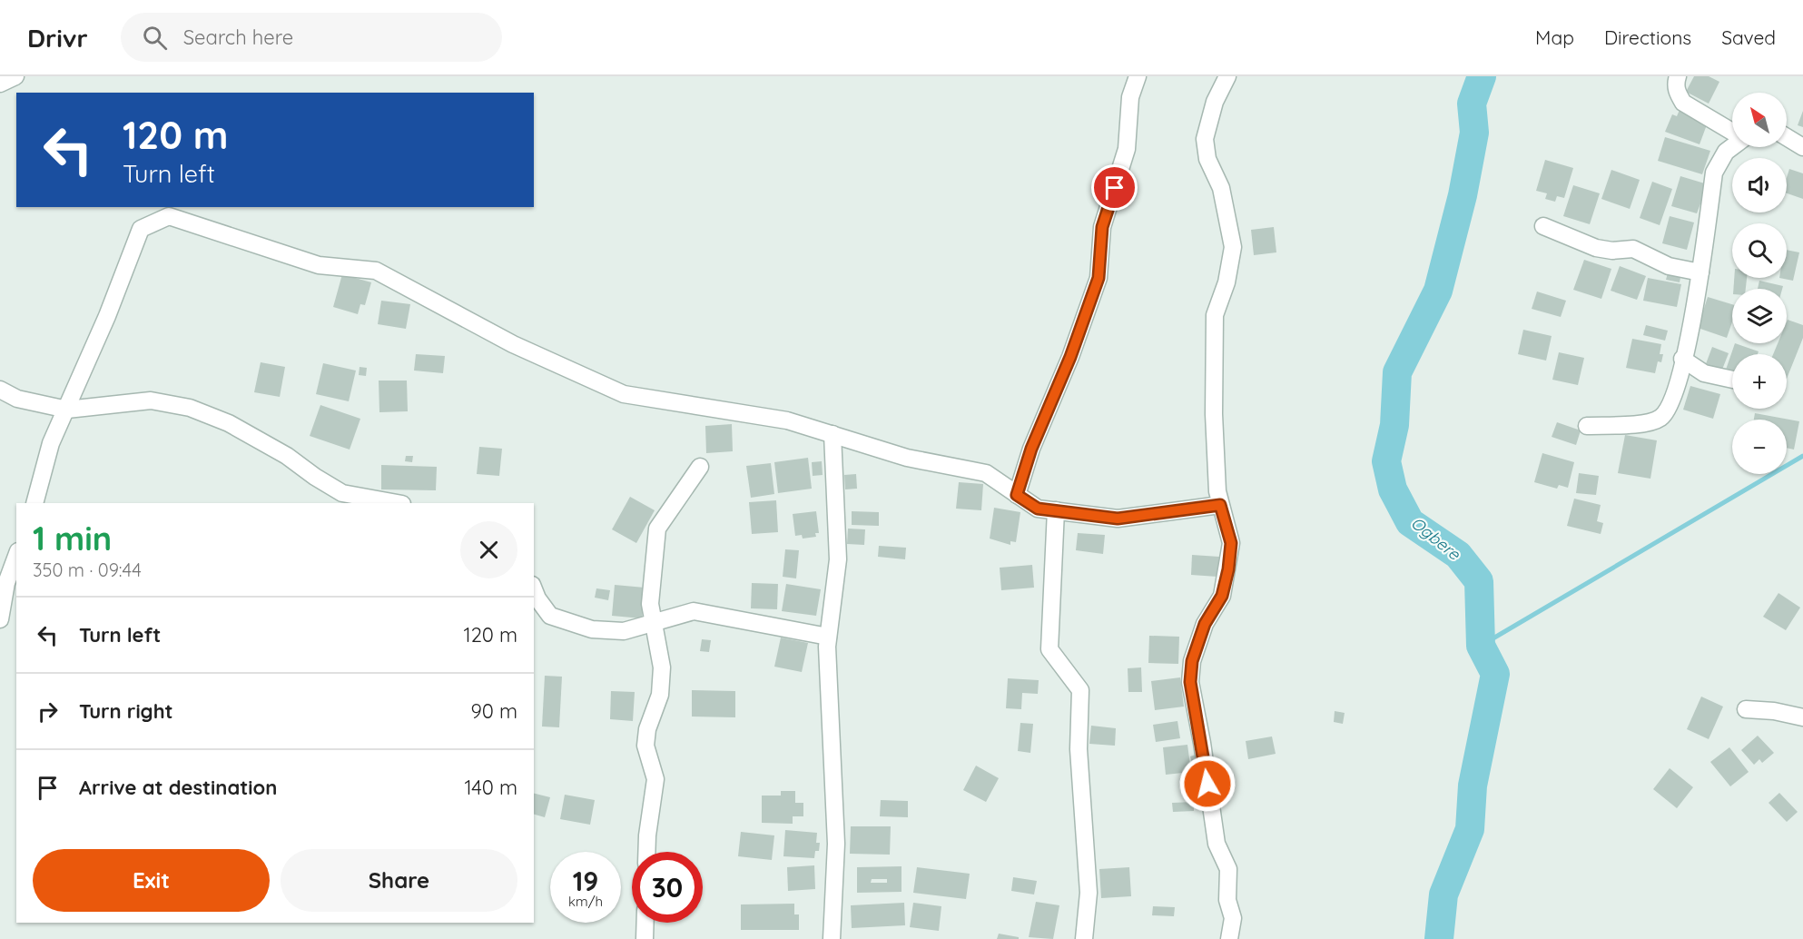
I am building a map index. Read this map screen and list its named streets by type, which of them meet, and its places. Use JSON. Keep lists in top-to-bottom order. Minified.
{"water":["Ogbere"],"north":"top left","page":{"header":"Drivr","search":"Search here","nav":["Map","Directions","Saved"],"map_buttons":["+","−"],"turn":["120 m","Turn left"],"heading":["1 min","350 m · 09:44"],"list":[{"name":"Turn left","value":"120 m"},{"name":"Turn right","value":"90 m"},{"name":"Arrive at destination","value":"140 m"}],"buttons":["Exit","Share"],"speed":"19 km/h","limit":"30"}}
